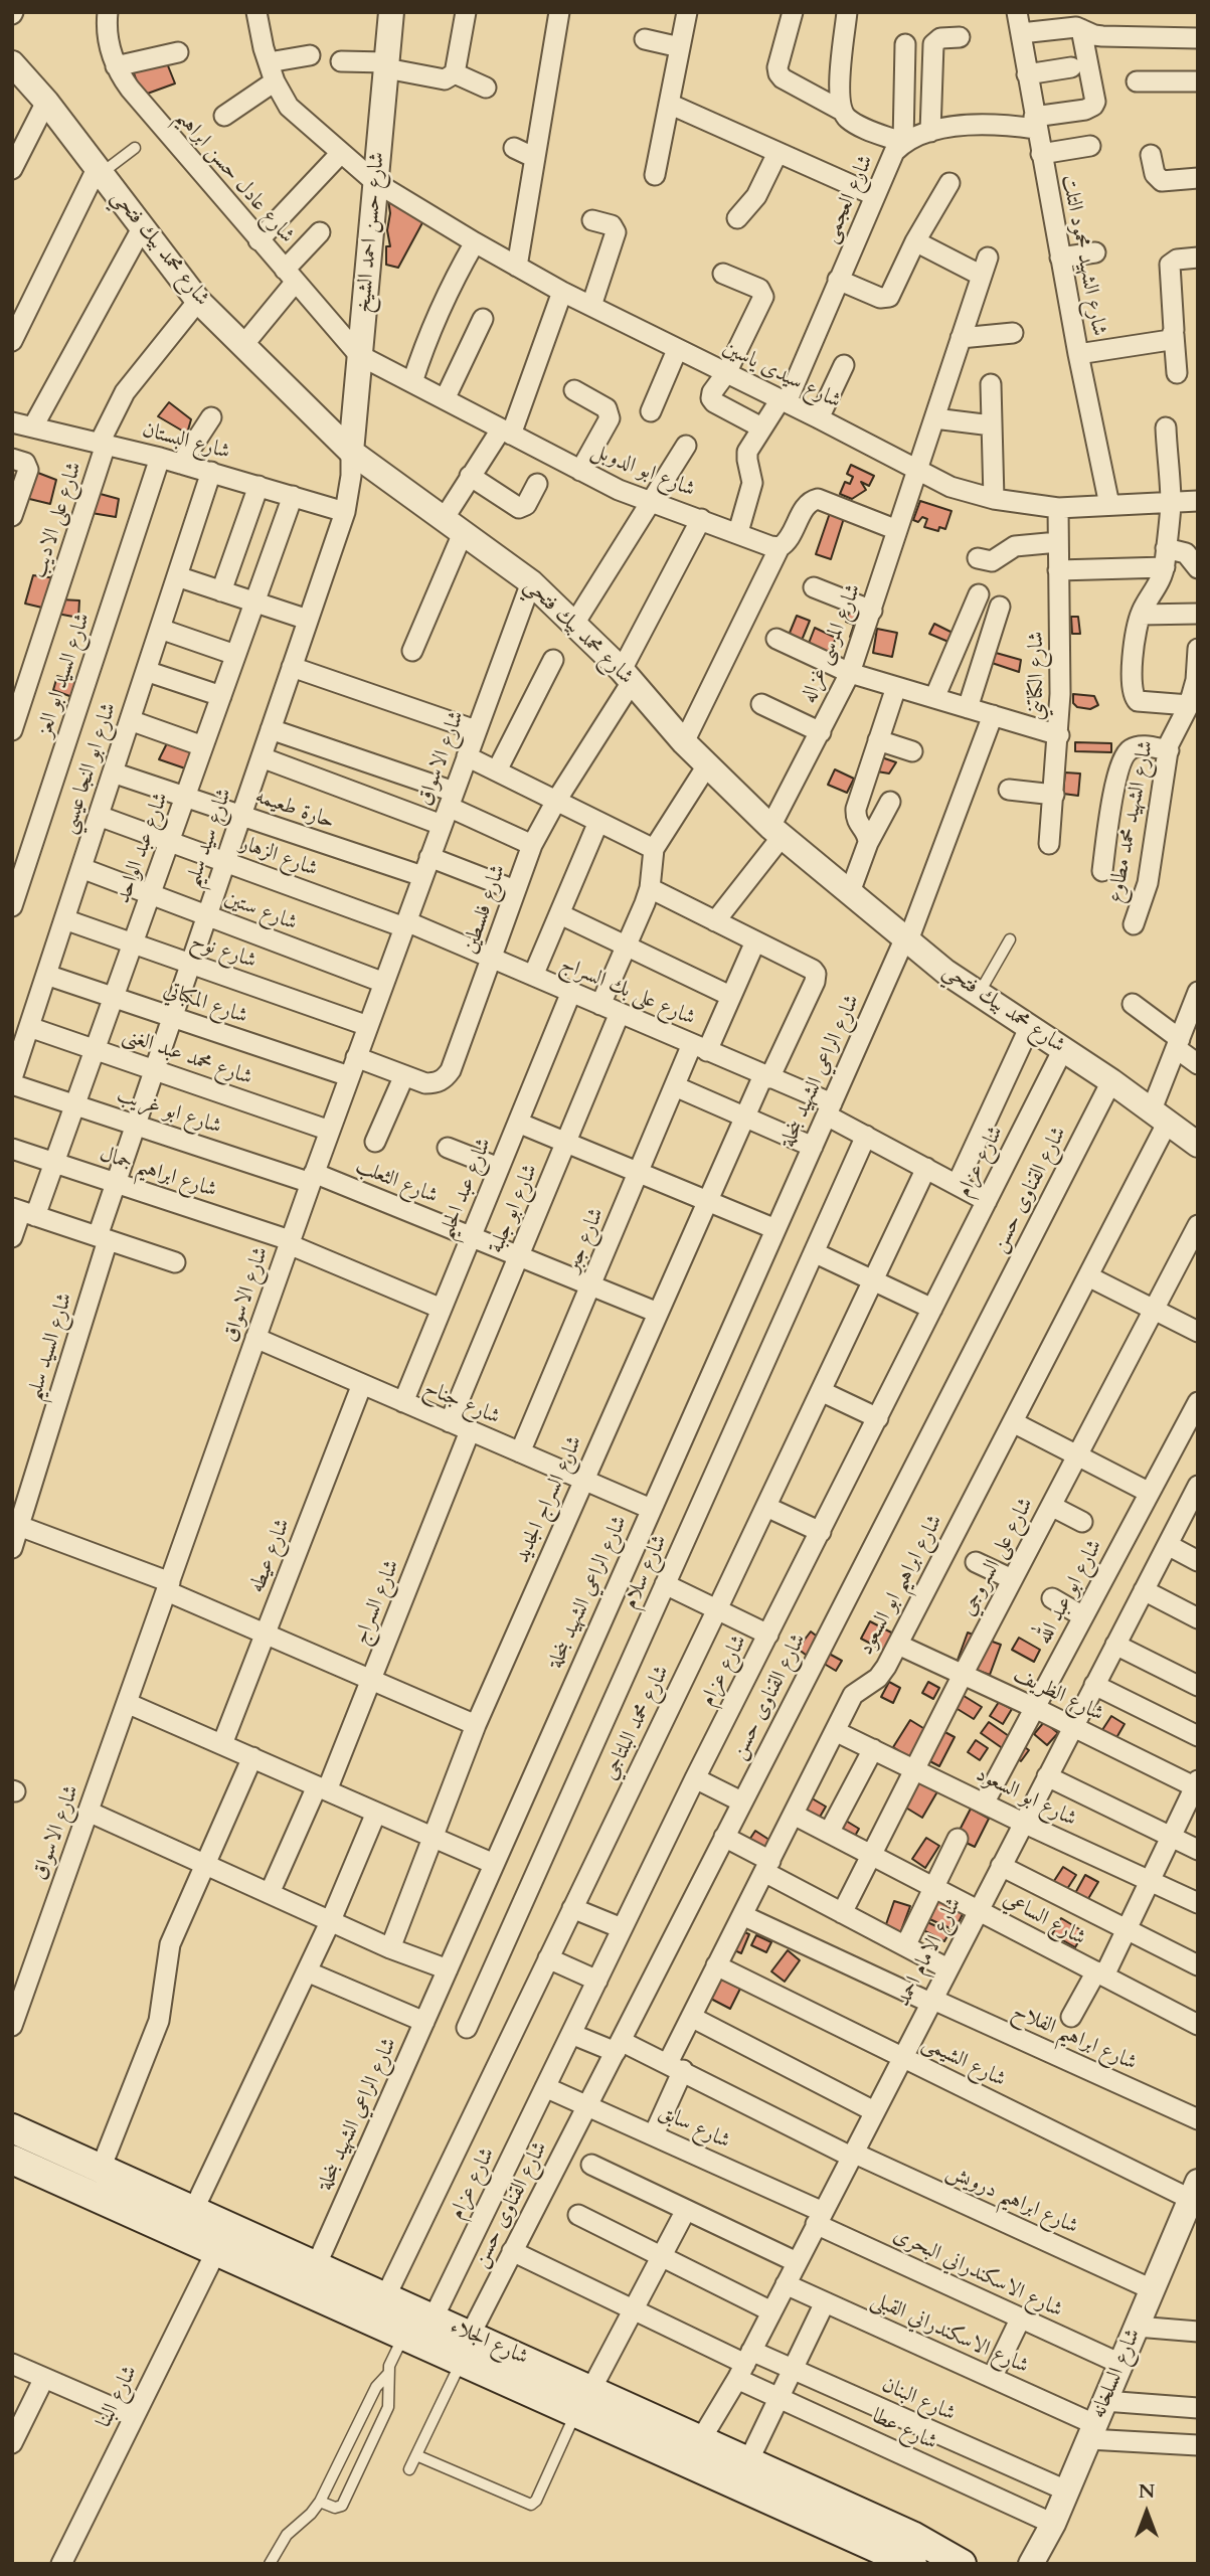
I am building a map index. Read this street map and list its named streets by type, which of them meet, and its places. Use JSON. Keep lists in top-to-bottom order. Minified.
{"streets":{"main road":["شارع الجلاء"],"street":["شارع عادل حسن ابراهيم","شارع العجمى","شارع حسن احمد الشيخ","شارع محمد بيك فتحي","شارع الشهيد محمود التلت","شارع سيدى ياسين","شارع البستان","شارع ابو الدوبل","شارع على الاديب","شارع المرسى غزاله","شارع السيد ابو العز","شارع الكتاتني","شارع الاسواق","شارع ابو النجا عيسي","حارة طعيمه","شارع الشهيد محمد مطاوع","شارع سيد سليم","شارع عبد الواحد","شارع الزهار","شارع فلسطين","شارع ستين","شارع نوح","شارع على بك السراج","شارع المكباتي","شارع محمد عبد الغنى","شارع الراعي الشهيد بنحلة","شارع ابو غريب","شارع عزام","شارع ابراهيم جمال","شارع الثعلب","شارع عبد الحليم","شارع القناوى حسن","شارع ابو جلبة","شارع جبر","شارع السيد سليم","شارع جناح","شارع السراج الجديد","شارع عيطه","شارع على السروجي","شارع سلام","شارع ابراهيم ابو السعود","شارع ابو عبد الله","شارع السراج","شارع الظريف","شارع محمد البلتاجي","شارع ابو السعود","شارع الساعي","شارع الامام احمد","شارع ابراهيم الفلاح","شارع الشيمى","شارع سابق","شارع ابراهيم درويش","شارع الاسكندراني البحرى","شارع الاسكندراني القبلى","شارع السلخانه","شارع البنا","شارع البنان","شارع عطا"]},"crossings":[["شارع عادل حسن ابراهيم","شارع حسن احمد الشيخ"],["شارع عادل حسن ابراهيم","شارع ابو الدوبل"],["شارع العجمى","شارع الشهيد محمود التلت"],["شارع العجمى","شارع سيدى ياسين"],["شارع العجمى","شارع ابو الدوبل"],["شارع حسن احمد الشيخ","شارع محمد بيك فتحي"],["شارع حسن احمد الشيخ","شارع سيدى ياسين"],["شارع حسن احمد الشيخ","شارع ابو الدوبل"],["شارع حسن احمد الشيخ","شارع سيد سليم"],["شارع محمد بيك فتحي","شارع على الاديب"],["شارع محمد بيك فتحي","شارع المرسى غزاله"],["شارع محمد بيك فتحي","شارع الاسواق"],["شارع محمد بيك فتحي","شارع سيد سليم"],["شارع محمد بيك فتحي","شارع فلسطين"],["شارع محمد بيك فتحي","شارع الراعي الشهيد بنحلة"],["شارع محمد بيك فتحي","شارع عزام"],["شارع محمد بيك فتحي","شارع القناوى حسن"],["شارع محمد بيك فتحي","شارع ابراهيم ابو السعود"],["شارع الشهيد محمود التلت","شارع سيدى ياسين"],["شارع سيدى ياسين","شارع المرسى غزاله"],["شارع سيدى ياسين","شارع الكتاتني"],["شارع البستان","شارع على الاديب"],["شارع البستان","شارع السيد ابو العز"],["شارع البستان","شارع ابو النجا عيسي"],["شارع البستان","شارع سيد سليم"],["شارع البستان","شارع عبد الواحد"],["شارع ابو الدوبل","شارع فلسطين"],["شارع الاسواق","حارة طعيمه"],["شارع الاسواق","شارع الزهار"],["شارع الاسواق","شارع فلسطين"],["شارع الاسواق","شارع ستين"],["شارع الاسواق","شارع نوح"],["شارع الاسواق","شارع على بك السراج"],["شارع الاسواق","شارع المكباتي"],["شارع الاسواق","شارع محمد عبد الغنى"],["شارع الاسواق","شارع ابو غريب"],["شارع الاسواق","شارع ابراهيم جمال"],["شارع الاسواق","شارع الثعلب"],["شارع الاسواق","شارع جناح"],["شارع ابو النجا عيسي","حارة طعيمه"],["شارع ابو النجا عيسي","شارع الزهار"],["شارع ابو النجا عيسي","شارع ستين"],["شارع ابو النجا عيسي","شارع نوح"],["شارع ابو النجا عيسي","شارع المكباتي"],["شارع ابو النجا عيسي","شارع محمد عبد الغنى"],["حارة طعيمه","شارع سيد سليم"],["حارة طعيمه","شارع عبد الواحد"],["شارع سيد سليم","شارع الزهار"],["شارع سيد سليم","شارع ستين"],["شارع سيد سليم","شارع نوح"],["شارع سيد سليم","شارع المكباتي"],["شارع سيد سليم","شارع محمد عبد الغنى"],["شارع سيد سليم","شارع ابو غريب"],["شارع سيد سليم","شارع ابراهيم جمال"],["شارع سيد سليم","شارع السيد سليم"],["شارع عبد الواحد","شارع الزهار"],["شارع عبد الواحد","شارع ستين"],["شارع عبد الواحد","شارع نوح"],["شارع عبد الواحد","شارع المكباتي"],["شارع عبد الواحد","شارع محمد عبد الغنى"],["شارع عبد الواحد","شارع ابو غريب"],["شارع عبد الواحد","شارع ابراهيم جمال"],["شارع الزهار","شارع على بك السراج"],["شارع فلسطين","شارع على بك السراج"],["شارع على بك السراج","شارع الراعي الشهيد بنحلة"],["شارع على بك السراج","شارع عزام"],["شارع على بك السراج","شارع عبد الحليم"],["شارع على بك السراج","شارع ابو جلبة"],["شارع على بك السراج","شارع جبر"],["شارع على بك السراج","شارع السراج الجديد"],["شارع على بك السراج","شارع سلام"],["شارع على بك السراج","شارع محمد البلتاجي"],["شارع الراعي الشهيد بنحلة","شارع جناح"],["شارع الراعي الشهيد بنحلة","شارع الجلاء"],["شارع ابو غريب","شارع الثعلب"],["شارع عزام","شارع سابق"],["شارع عزام","شارع ابراهيم درويش"],["شارع عزام","شارع الجلاء"],["شارع ابراهيم جمال","شارع عبد الحليم"],["شارع الثعلب","شارع عبد الحليم"],["شارع الثعلب","شارع ابو جلبة"],["شارع الثعلب","شارع جبر"],["شارع الثعلب","شارع السراج الجديد"],["شارع عبد الحليم","شارع جناح"],["شارع القناوى حسن","شارع سابق"],["شارع القناوى حسن","شارع ابراهيم درويش"],["شارع القناوى حسن","شارع الجلاء"],["شارع ابو جلبة","شارع جناح"],["شارع جبر","شارع جناح"],["شارع جبر","شارع السراج الجديد"],["شارع جناح","شارع السراج الجديد"],["شارع جناح","شارع عيطه"],["شارع جناح","شارع السراج"],["شارع على السروجي","شارع الظريف"],["شارع على السروجي","شارع ابو السعود"],["شارع على السروجي","شارع الساعي"],["شارع ابراهيم ابو السعود","شارع الظريف"],["شارع ابراهيم ابو السعود","شارع ابو السعود"],["شارع ابراهيم ابو السعود","شارع الساعي"],["شارع ابراهيم ابو السعود","شارع ابراهيم الفلاح"],["شارع ابراهيم ابو السعود","شارع الشيمى"],["شارع ابراهيم ابو السعود","شارع سابق"],["شارع ابراهيم ابو السعود","شارع ابراهيم درويش"],["شارع ابو عبد الله","شارع الظريف"],["شارع ابو عبد الله","شارع ابو السعود"],["شارع الظريف","شارع الامام احمد"],["شارع محمد البلتاجي","شارع الجلاء"],["شارع ابو السعود","شارع الامام احمد"],["شارع الساعي","شارع الامام احمد"],["شارع الامام احمد","شارع ابراهيم الفلاح"],["شارع الامام احمد","شارع الشيمى"],["شارع الامام احمد","شارع سابق"],["شارع الامام احمد","شارع ابراهيم درويش"],["شارع الامام احمد","شارع الاسكندراني البحرى"],["شارع الامام احمد","شارع الاسكندراني القبلى"],["شارع الامام احمد","شارع الجلاء"],["شارع الامام احمد","شارع البنان"],["شارع الامام احمد","شارع عطا"],["شارع الشيمى","شارع السلخانه"],["شارع سابق","شارع الاسكندراني البحرى"],["شارع ابراهيم درويش","شارع السلخانه"],["شارع الاسكندراني البحرى","شارع السلخانه"],["شارع الاسكندراني القبلى","شارع السلخانه"],["شارع الجلاء","شارع البنا"],["شارع السلخانه","شارع البنان"],["شارع السلخانه","شارع عطا"],["شارع البنان","شارع عطا"]],"north":"top"}
